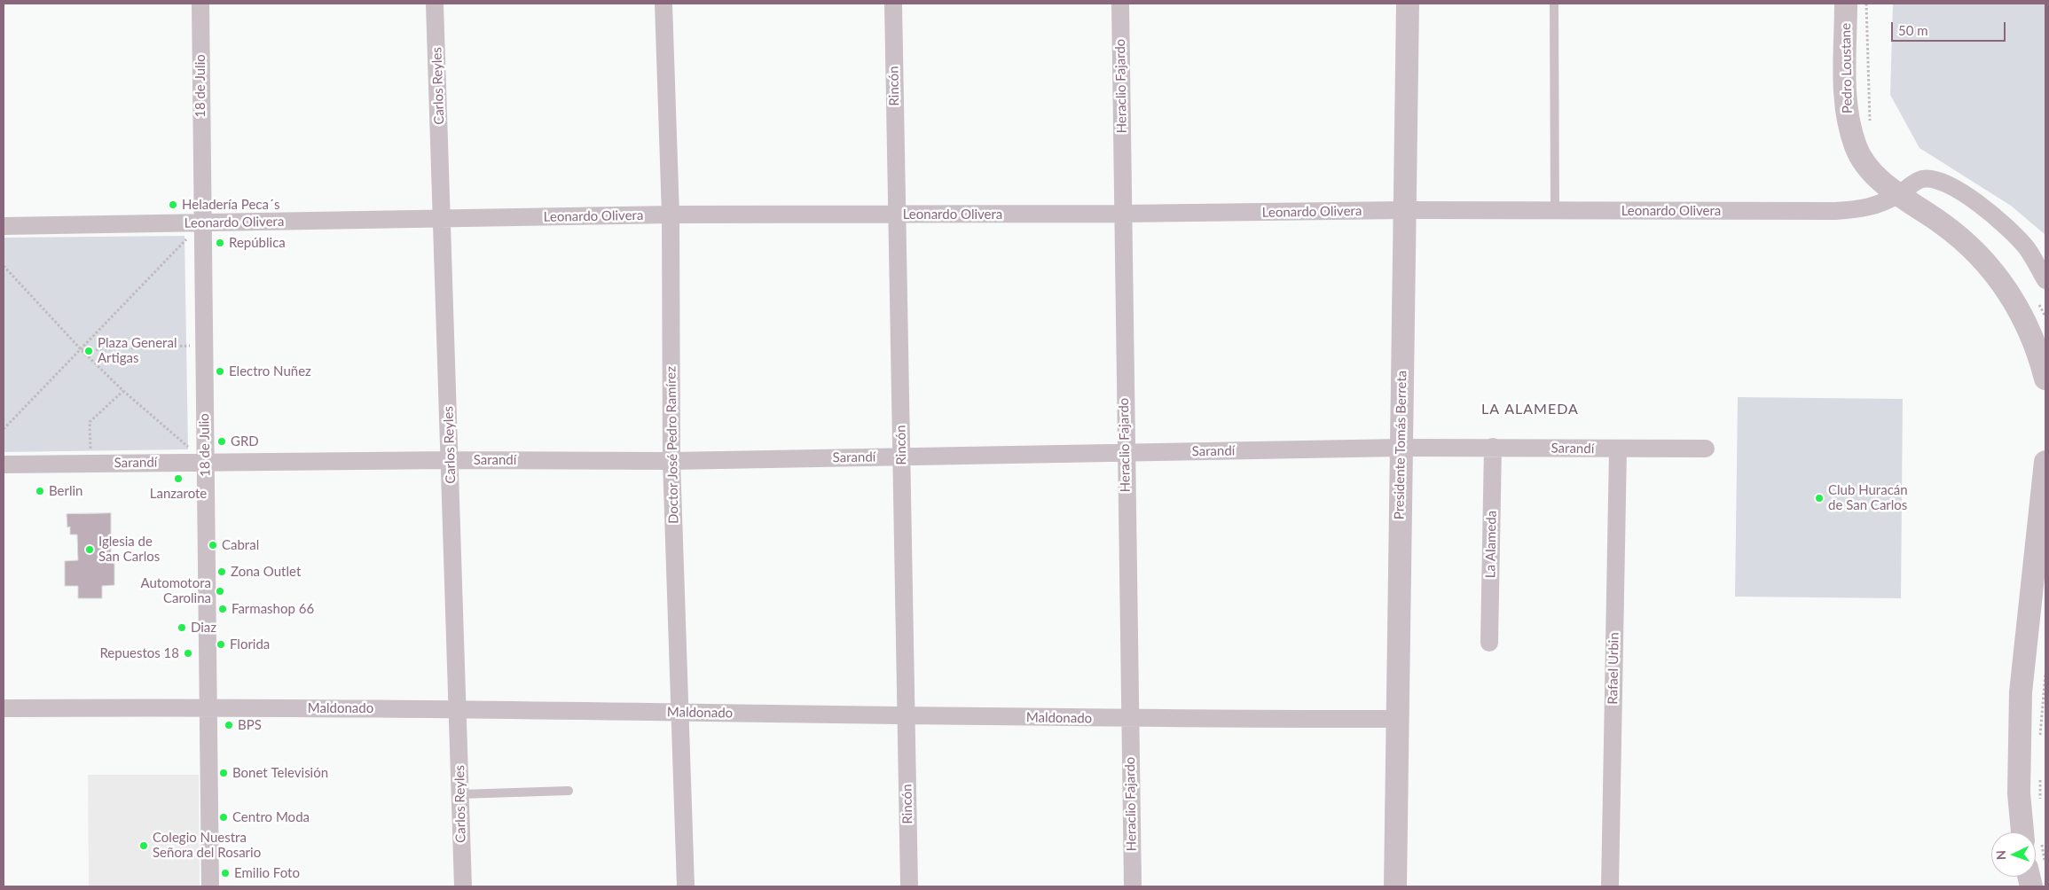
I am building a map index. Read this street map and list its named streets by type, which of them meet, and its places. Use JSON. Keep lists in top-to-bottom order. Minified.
{"streets":{"street":["Pedro Loustane","18 de Julio","Carlos Reyles","Rincón","Heraclio Fajardo","Leonardo Olivera","Doctor José Pedro Ramírez","Presidente Tomás Berreta","Sarandí","La Alameda","Rafael Urbin","Maldonado"]},"crossings":[["Pedro Loustane","Leonardo Olivera"],["18 de Julio","Leonardo Olivera"],["18 de Julio","Sarandí"],["18 de Julio","Maldonado"],["Carlos Reyles","Leonardo Olivera"],["Carlos Reyles","Sarandí"],["Carlos Reyles","Maldonado"],["Rincón","Leonardo Olivera"],["Rincón","Sarandí"],["Rincón","Maldonado"],["Heraclio Fajardo","Leonardo Olivera"],["Heraclio Fajardo","Sarandí"],["Heraclio Fajardo","Maldonado"],["Leonardo Olivera","Doctor José Pedro Ramírez"],["Leonardo Olivera","Presidente Tomás Berreta"],["Doctor José Pedro Ramírez","Sarandí"],["Doctor José Pedro Ramírez","Maldonado"],["Presidente Tomás Berreta","Sarandí"],["Presidente Tomás Berreta","Maldonado"],["Sarandí","La Alameda"],["Sarandí","Rafael Urbin"]],"districts":["LA ALAMEDA"],"places":["Heladería Peca´s","República","Plaza General Artigas","Electro Nuñez","GRD","Lanzarote","Berlin","Club Huracán de San Carlos","Cabral","Iglesia de San Carlos","Zona Outlet","Automotora Carolina","Farmashop 66","Diaz","Florida","Repuestos 18","BPS","Bonet Televisión","Centro Moda","Colegio Nuestra Señora del Rosario","Emilio Foto"],"scale_bar":"50 m","north":"left"}
